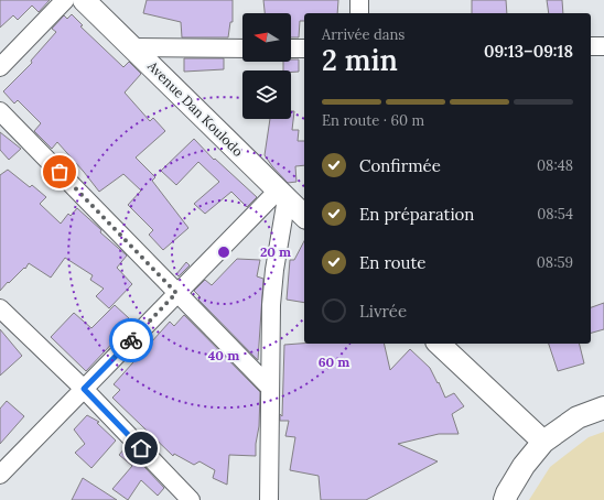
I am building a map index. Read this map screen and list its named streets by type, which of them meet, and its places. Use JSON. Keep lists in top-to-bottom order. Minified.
{"streets":{"street":["Avenue Dan Koulodo"]},"north":"left","page":{"heading":["2 min","Arrivée dans","09:13–09:18"],"bar":"En route · 60 m","list":[["Confirmée","08:48"],["En préparation","08:54"],["En route","08:59"],"Livrée"]},"rings":["20 m","40 m","60 m"]}
